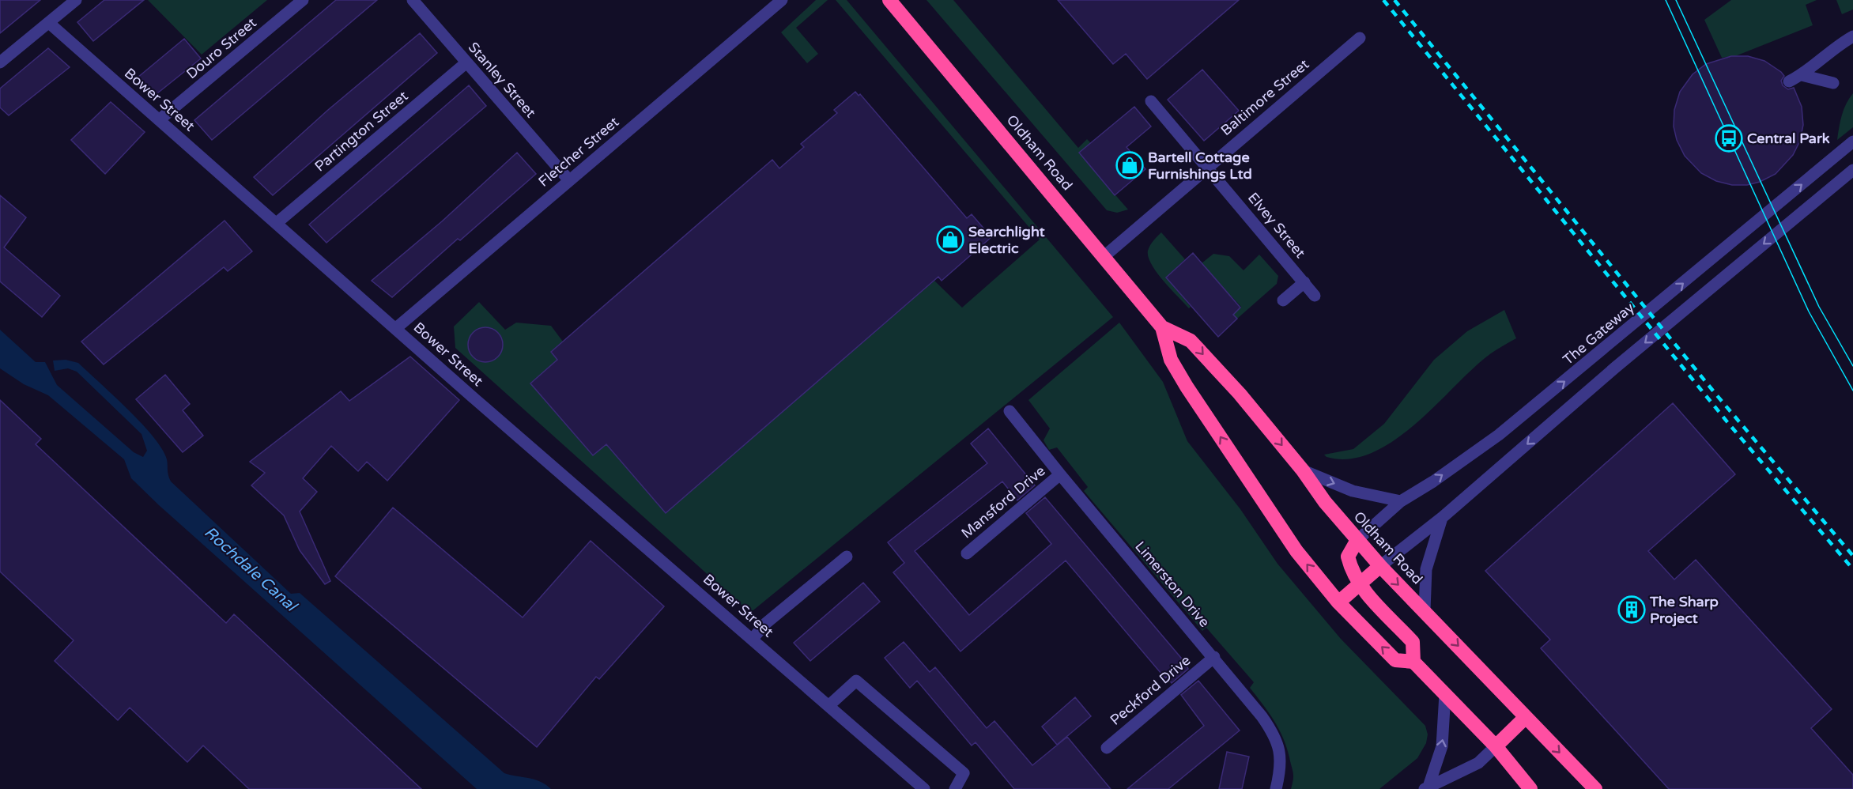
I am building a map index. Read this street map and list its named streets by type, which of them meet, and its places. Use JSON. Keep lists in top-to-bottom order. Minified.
{"streets":{"highway":["Oldham Road"],"street":["Douro Street","Stanley Street","Baltimore Street","Bower Street","Partington Street","Fletcher Street","Elvey Street","The Gateway","Mansford Drive","Limerston Drive","Peckford Drive"]},"crossings":[["Douro Street","Bower Street"],["Stanley Street","Partington Street"],["Stanley Street","Fletcher Street"],["Baltimore Street","Oldham Road"],["Baltimore Street","Elvey Street"],["Bower Street","Partington Street"],["Bower Street","Fletcher Street"],["Oldham Road","The Gateway"],["Mansford Drive","Limerston Drive"],["Limerston Drive","Peckford Drive"]],"water":["Rochdale Canal"],"places":{"bus stop":["Central Park"],"shop":["Bartell Cottage Furnishings Ltd","Searchlight Electric"],"building":["The Sharp Project"]}}
